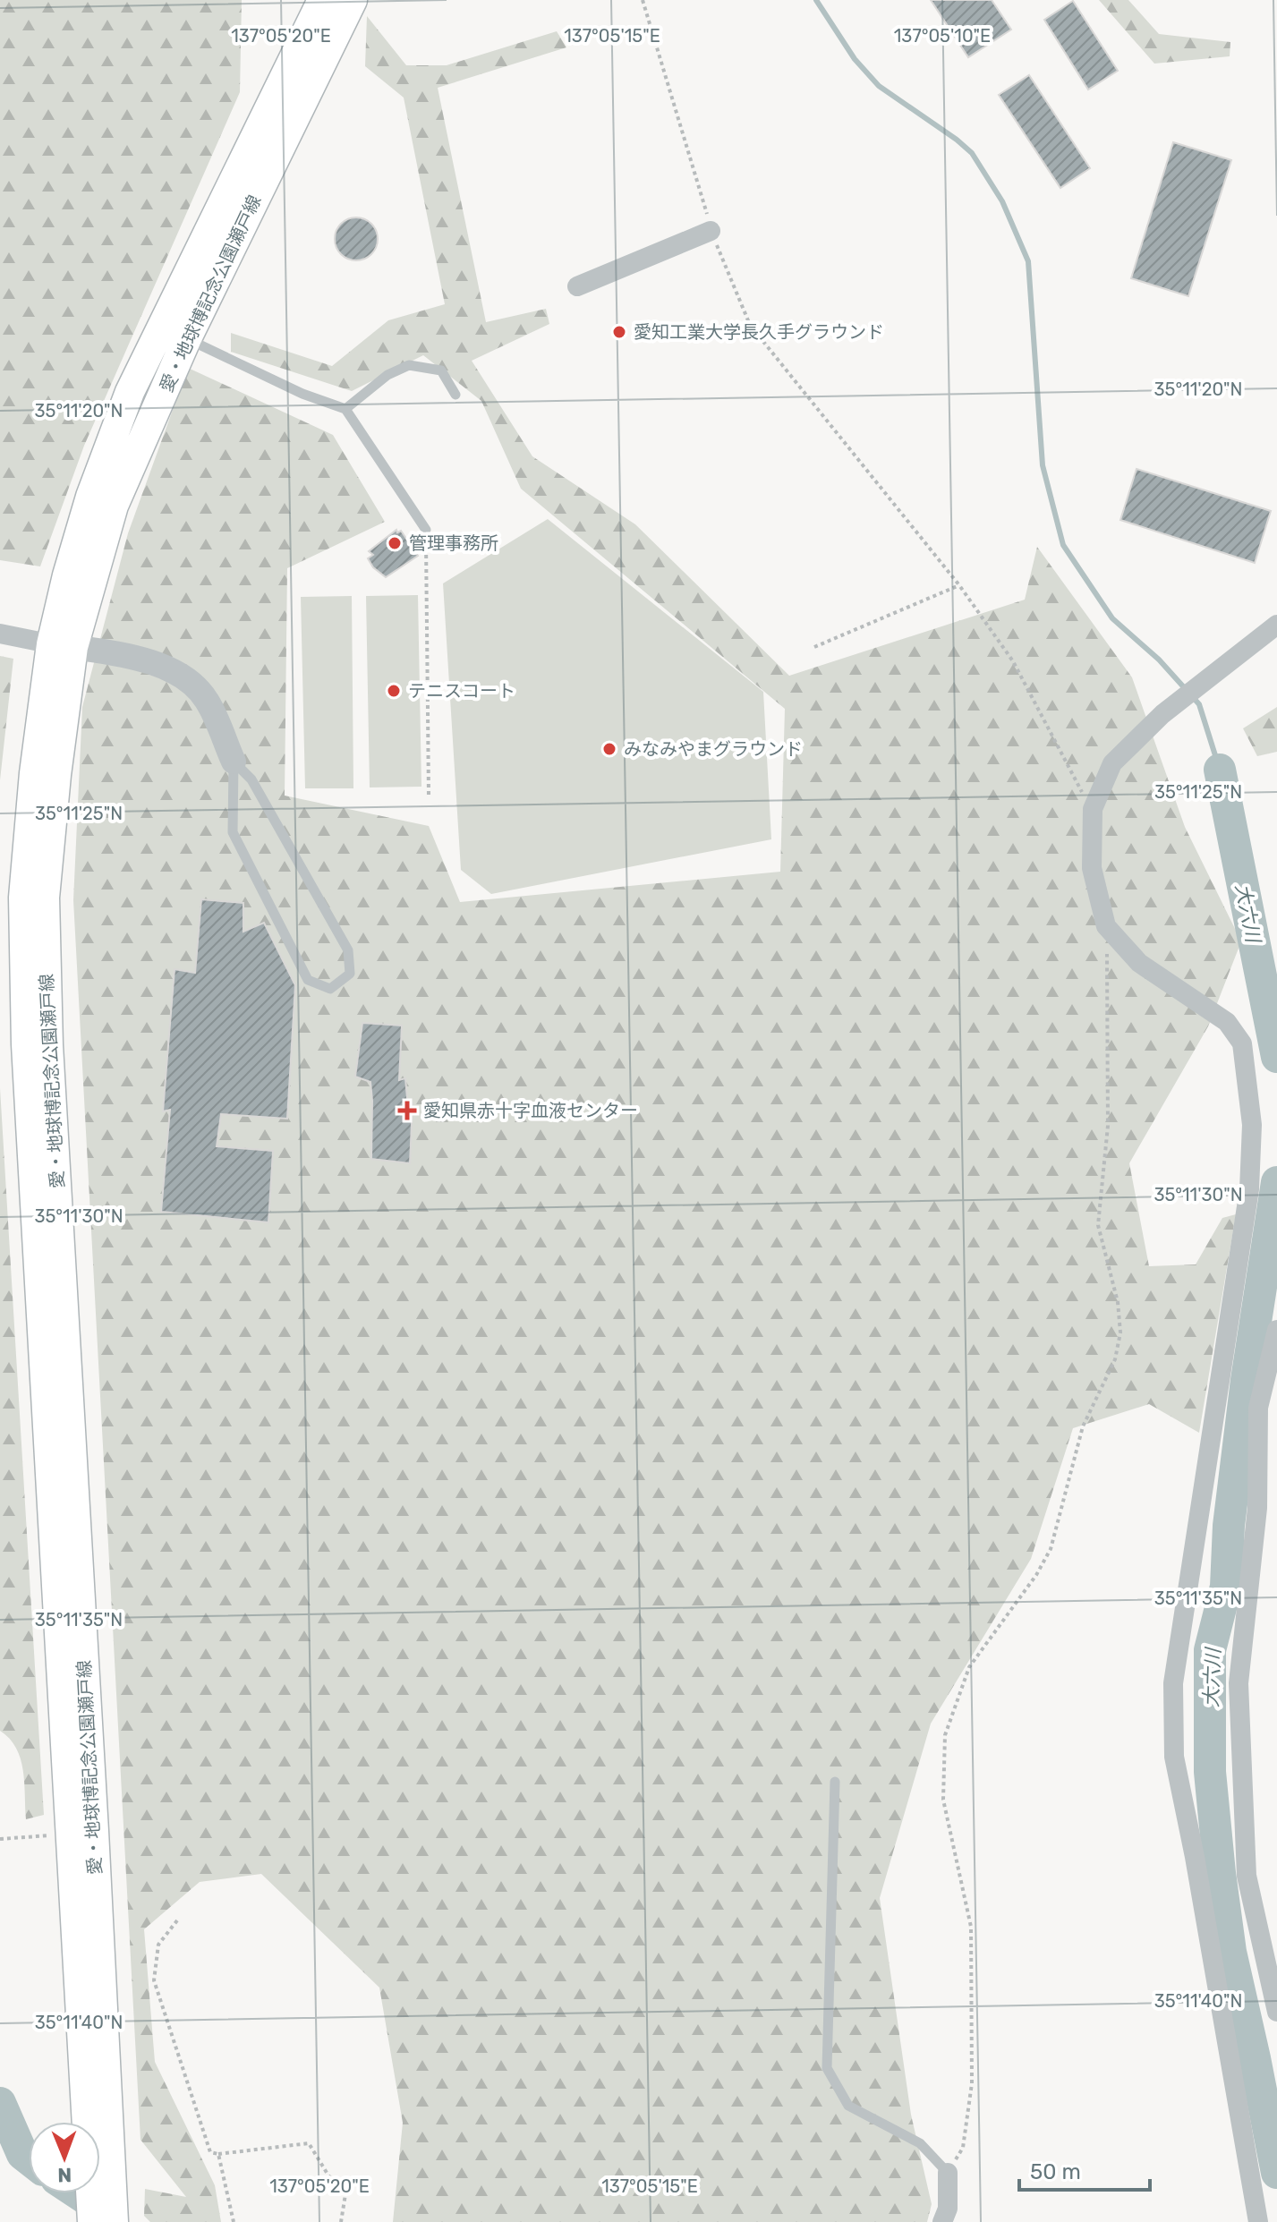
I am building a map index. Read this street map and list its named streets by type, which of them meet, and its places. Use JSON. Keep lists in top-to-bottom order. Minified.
{"streets":{"main road":["愛・地球博記念公園瀬戸線"]},"water":["大六川"],"places":{"other":["愛知工業大学長久手グラウンド","管理事務所","テニスコート","みなみやまグラウンド"],"health":["愛知県赤十字血液センター"]},"scale_bar":"50 m","north":"bottom","coordinates":["137°05'20\"E","137°05'15\"E","137°05'10\"E","35°11'20\"N","35°11'25\"N","35°11'30\"N","35°11'35\"N","35°11'40\"N"]}
